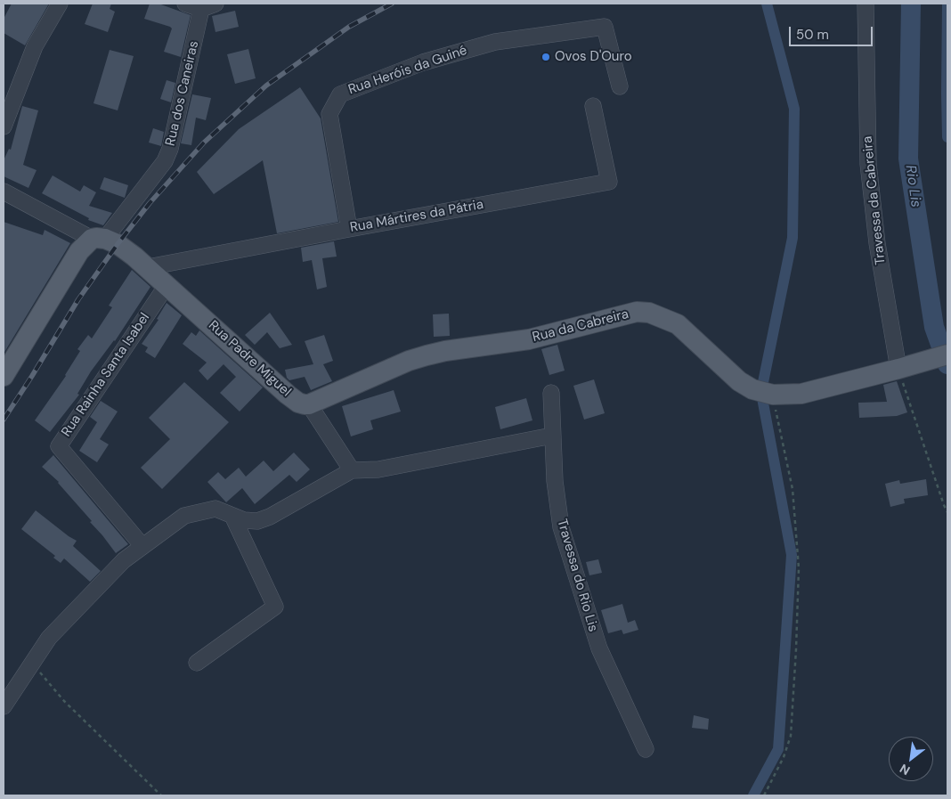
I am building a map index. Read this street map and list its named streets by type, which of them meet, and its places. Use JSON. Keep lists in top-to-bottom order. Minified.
{"streets":{"main road":["Rua da Cabreira","Rua Padre Miguel"],"street":["Rua Heróis da Guiné","Rua dos Caneiras","Travessa da Cabreira","Rua Mártires da Pátria","Rua Rainha Santa Isabel","Travessa do Rio Lis"]},"crossings":[["Rua Heróis da Guiné","Rua Mártires da Pátria"],["Rua dos Caneiras","Rua Padre Miguel"],["Travessa da Cabreira","Rua da Cabreira"],["Rua Mártires da Pátria","Rua Padre Miguel"],["Rua da Cabreira","Rua Padre Miguel"],["Rua Padre Miguel","Rua Rainha Santa Isabel"]],"water":["Rio Lis"],"places":["Ovos D'Ouro"],"scale_bar":"50 m","north":"bottom left"}
